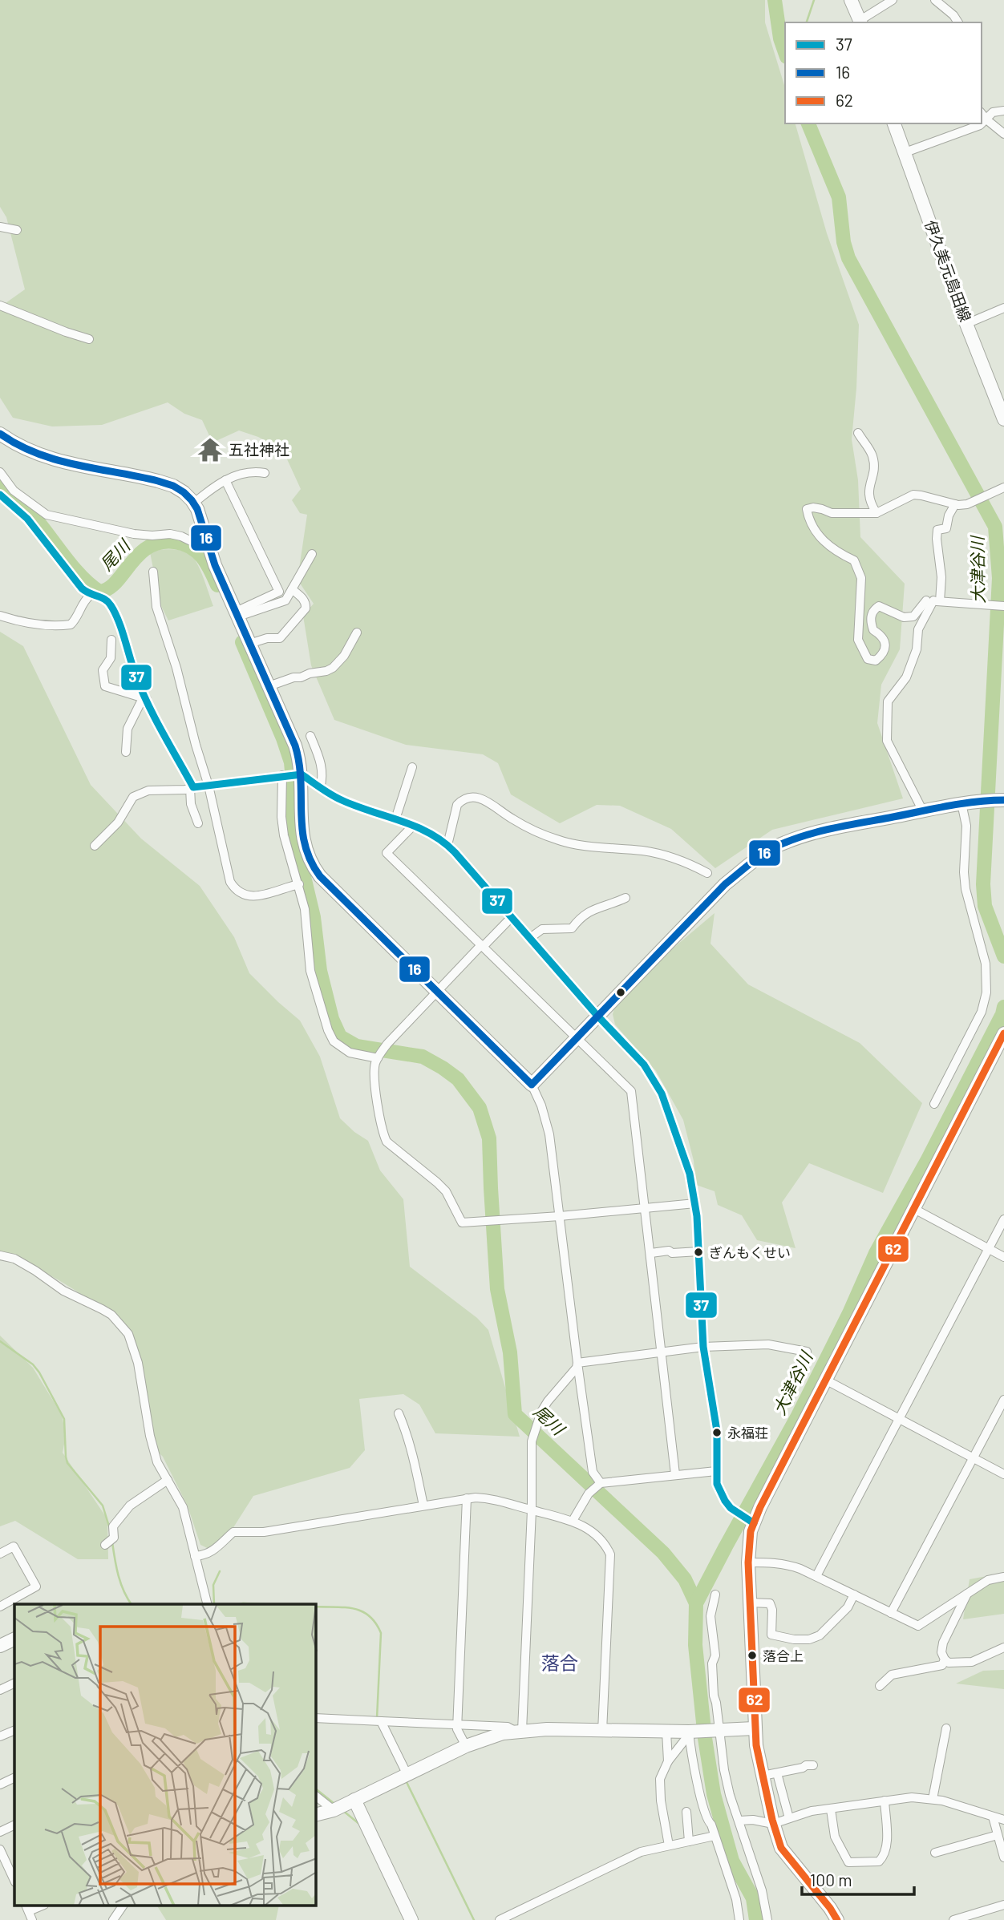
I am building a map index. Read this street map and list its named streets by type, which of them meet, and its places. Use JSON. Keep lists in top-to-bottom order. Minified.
{"streets":{"street":["伊久美元島田線"]},"districts":["落合"],"water":["尾川","大津谷川"],"places":{"temple":["五社神社"],"other":["ぎんもくせい","永福荘","落合上"]},"lines":["transit line 16","transit line 37","transit line 62"],"legend":["37","16","62"],"scale_bar":"100 m"}
